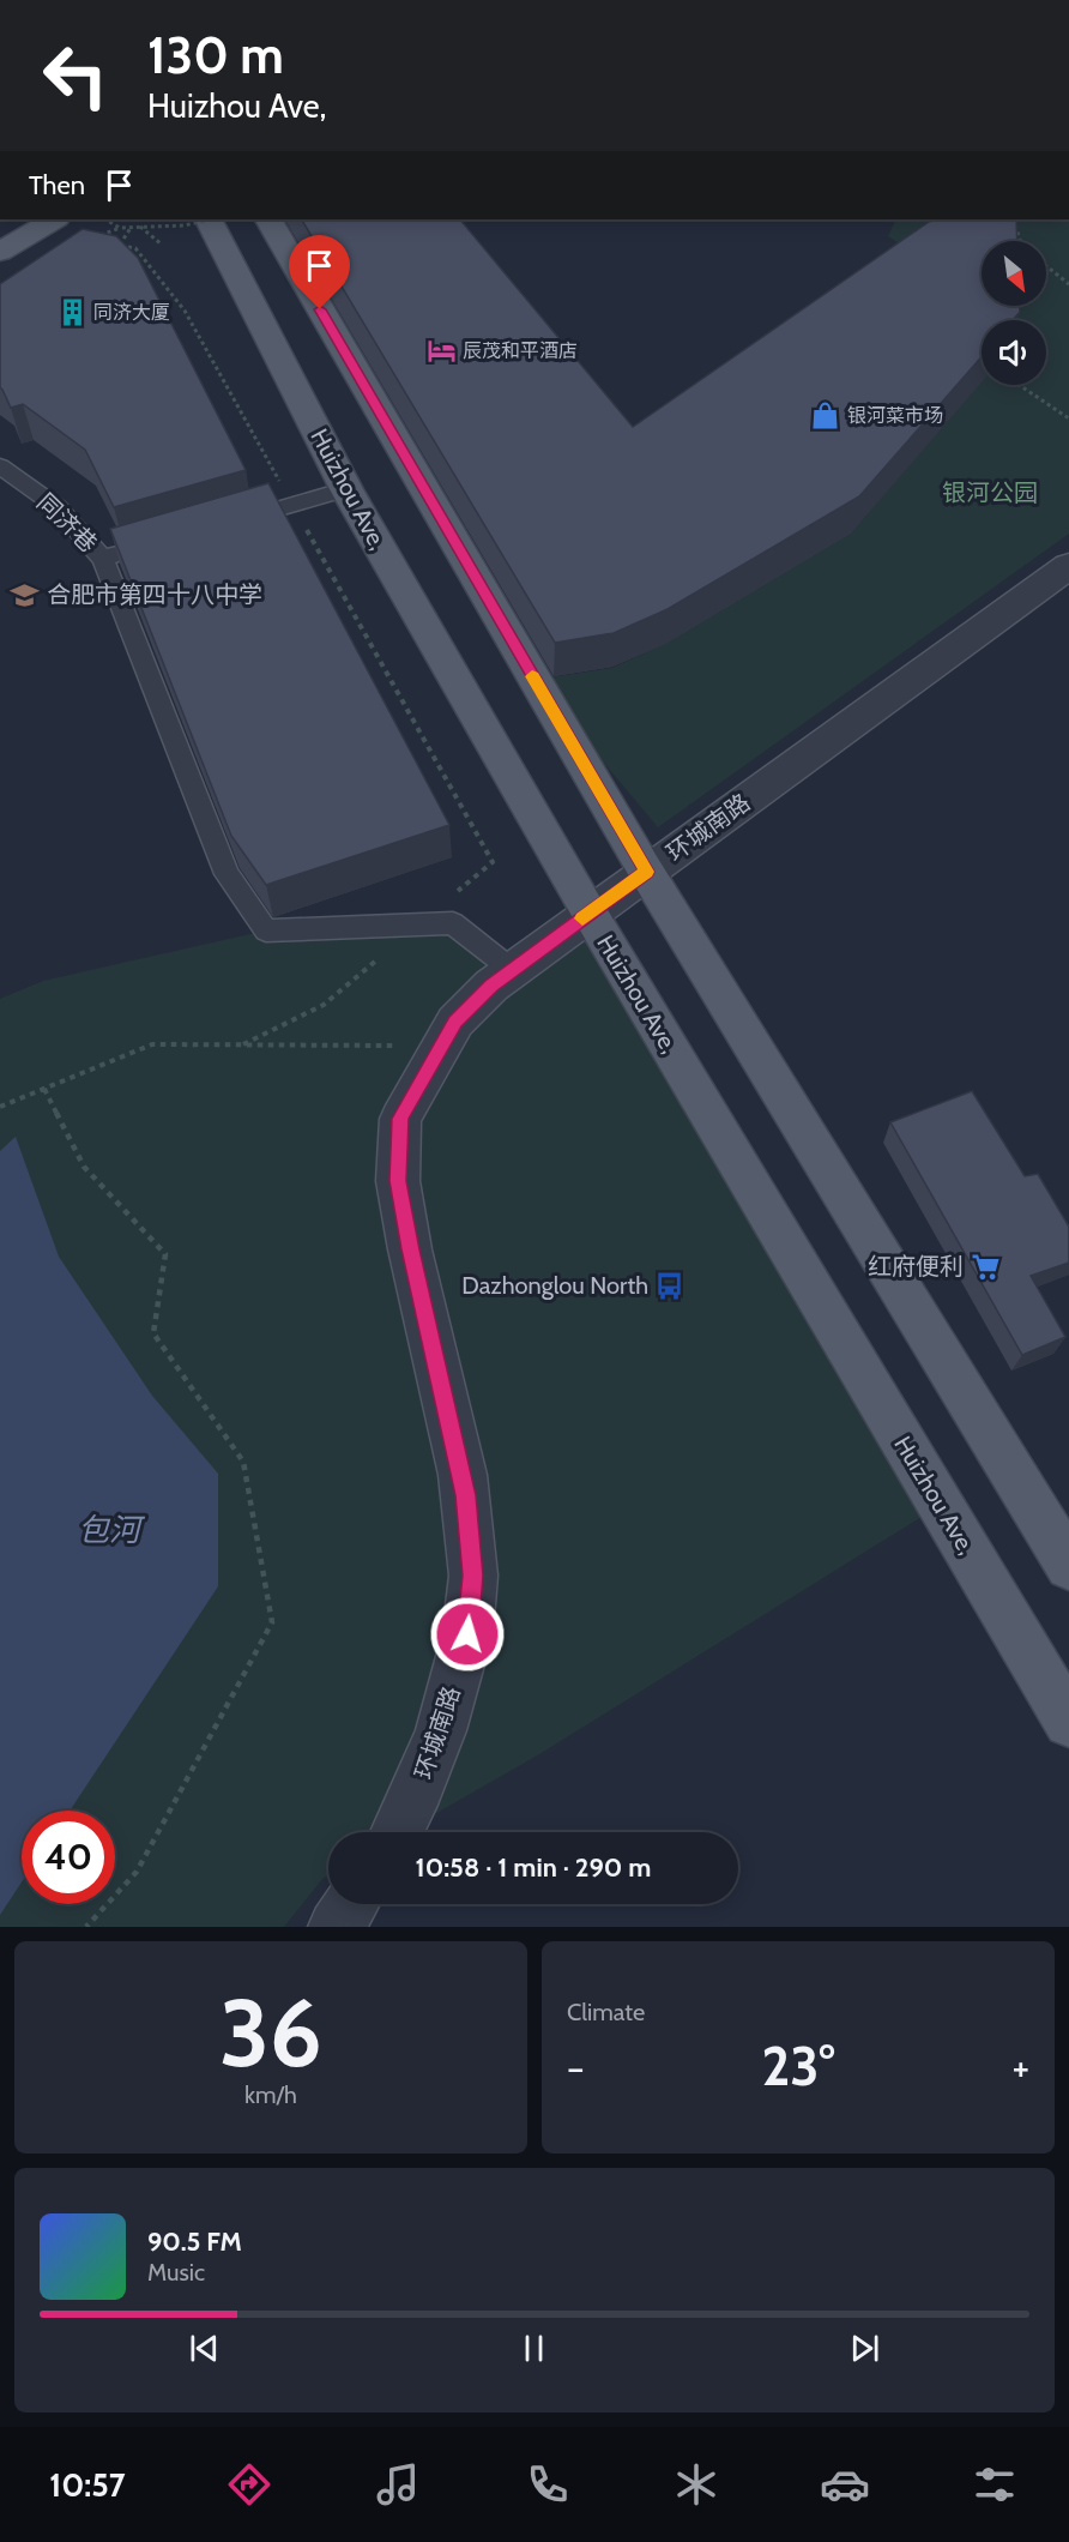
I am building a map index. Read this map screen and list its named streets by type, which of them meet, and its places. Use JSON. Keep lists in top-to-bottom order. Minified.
{"streets":{"main road":["Huizhou Ave,"],"street":["环城南路"],"lane":["同济巷"]},"crossings":[["Huizhou Ave,","环城南路"]],"water":["包河"],"parks":["银河公园"],"places":{"building":["同济大厦"],"hotel":["辰茂和平酒店"],"shop":["银河菜市场"],"school or university":["合肥市第四十八中学"],"supermarket":["红府便利"],"bus stop":["Dazhonglou North"]},"north":"bottom right","page":{"turn":["130 m","Huizhou Ave,"],"then":"Then","limit":"40","trip":"10:58 · 1 min · 290 m","tile":[["36","km/h"],"Climate"],"heat":["−","23°","+"],"song":["90.5 FM","Music"],"tabs":"10:57"}}
